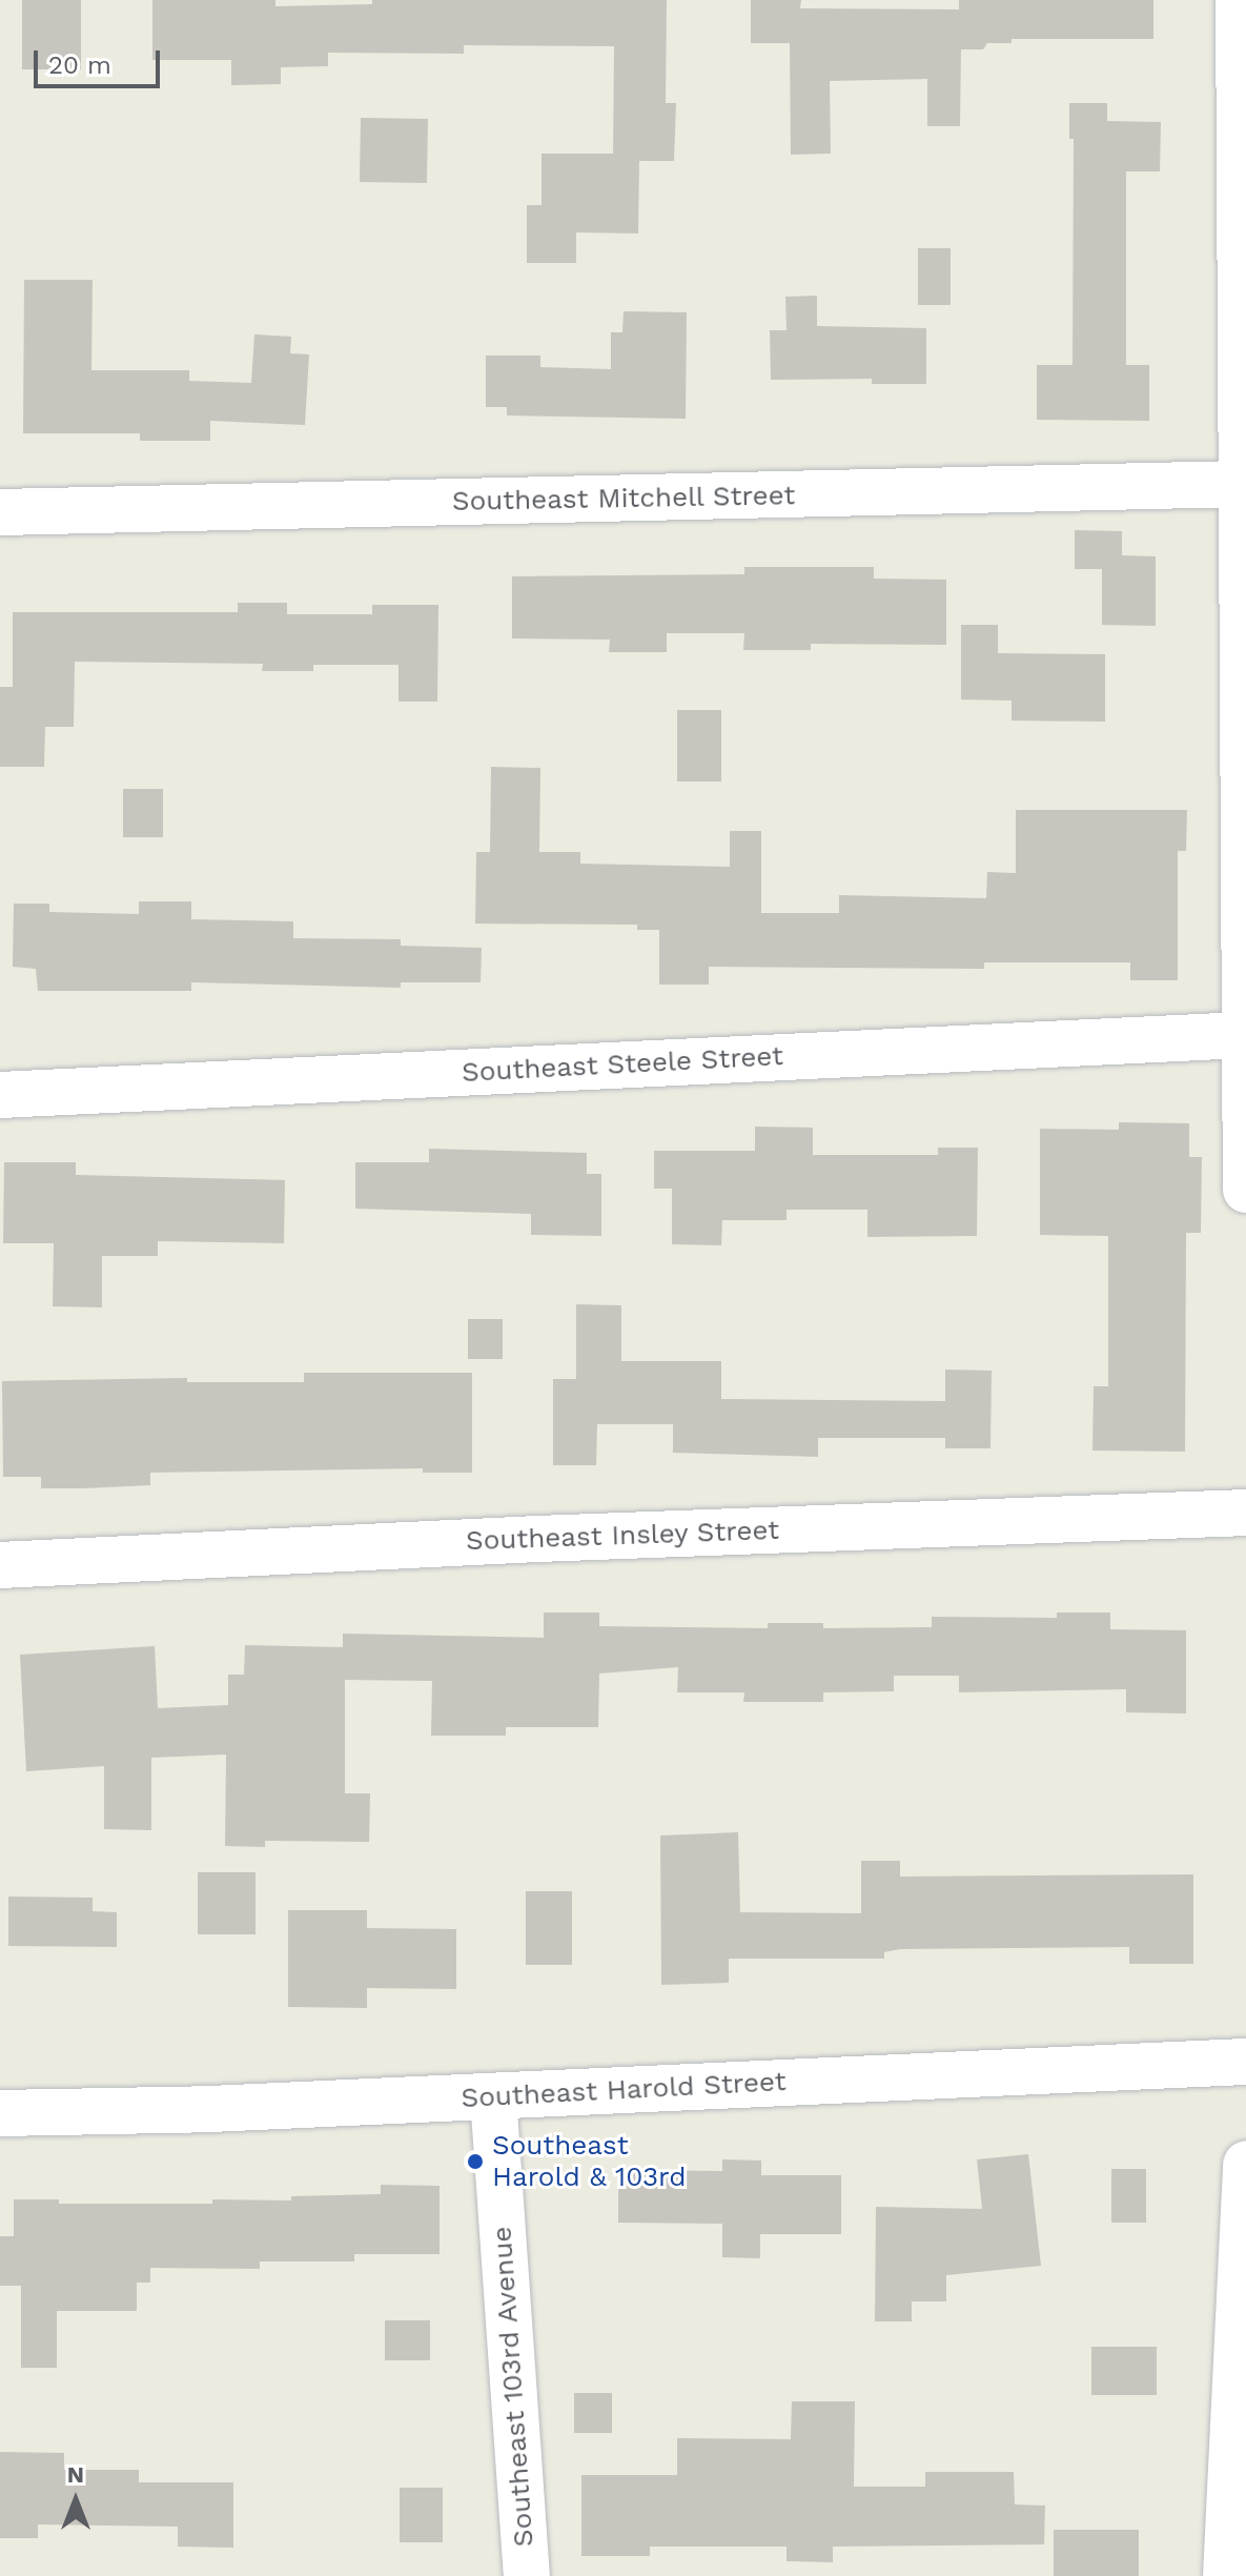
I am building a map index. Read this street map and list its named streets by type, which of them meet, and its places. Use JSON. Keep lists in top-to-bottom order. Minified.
{"streets":{"street":["Southeast Mitchell Street","Southeast Steele Street","Southeast Insley Street","Southeast Harold Street","Southeast 103rd Avenue"]},"crossings":[["Southeast Harold Street","Southeast 103rd Avenue"]],"places":["Southeast Harold & 103rd"],"scale_bar":"20 m","north":"top"}
